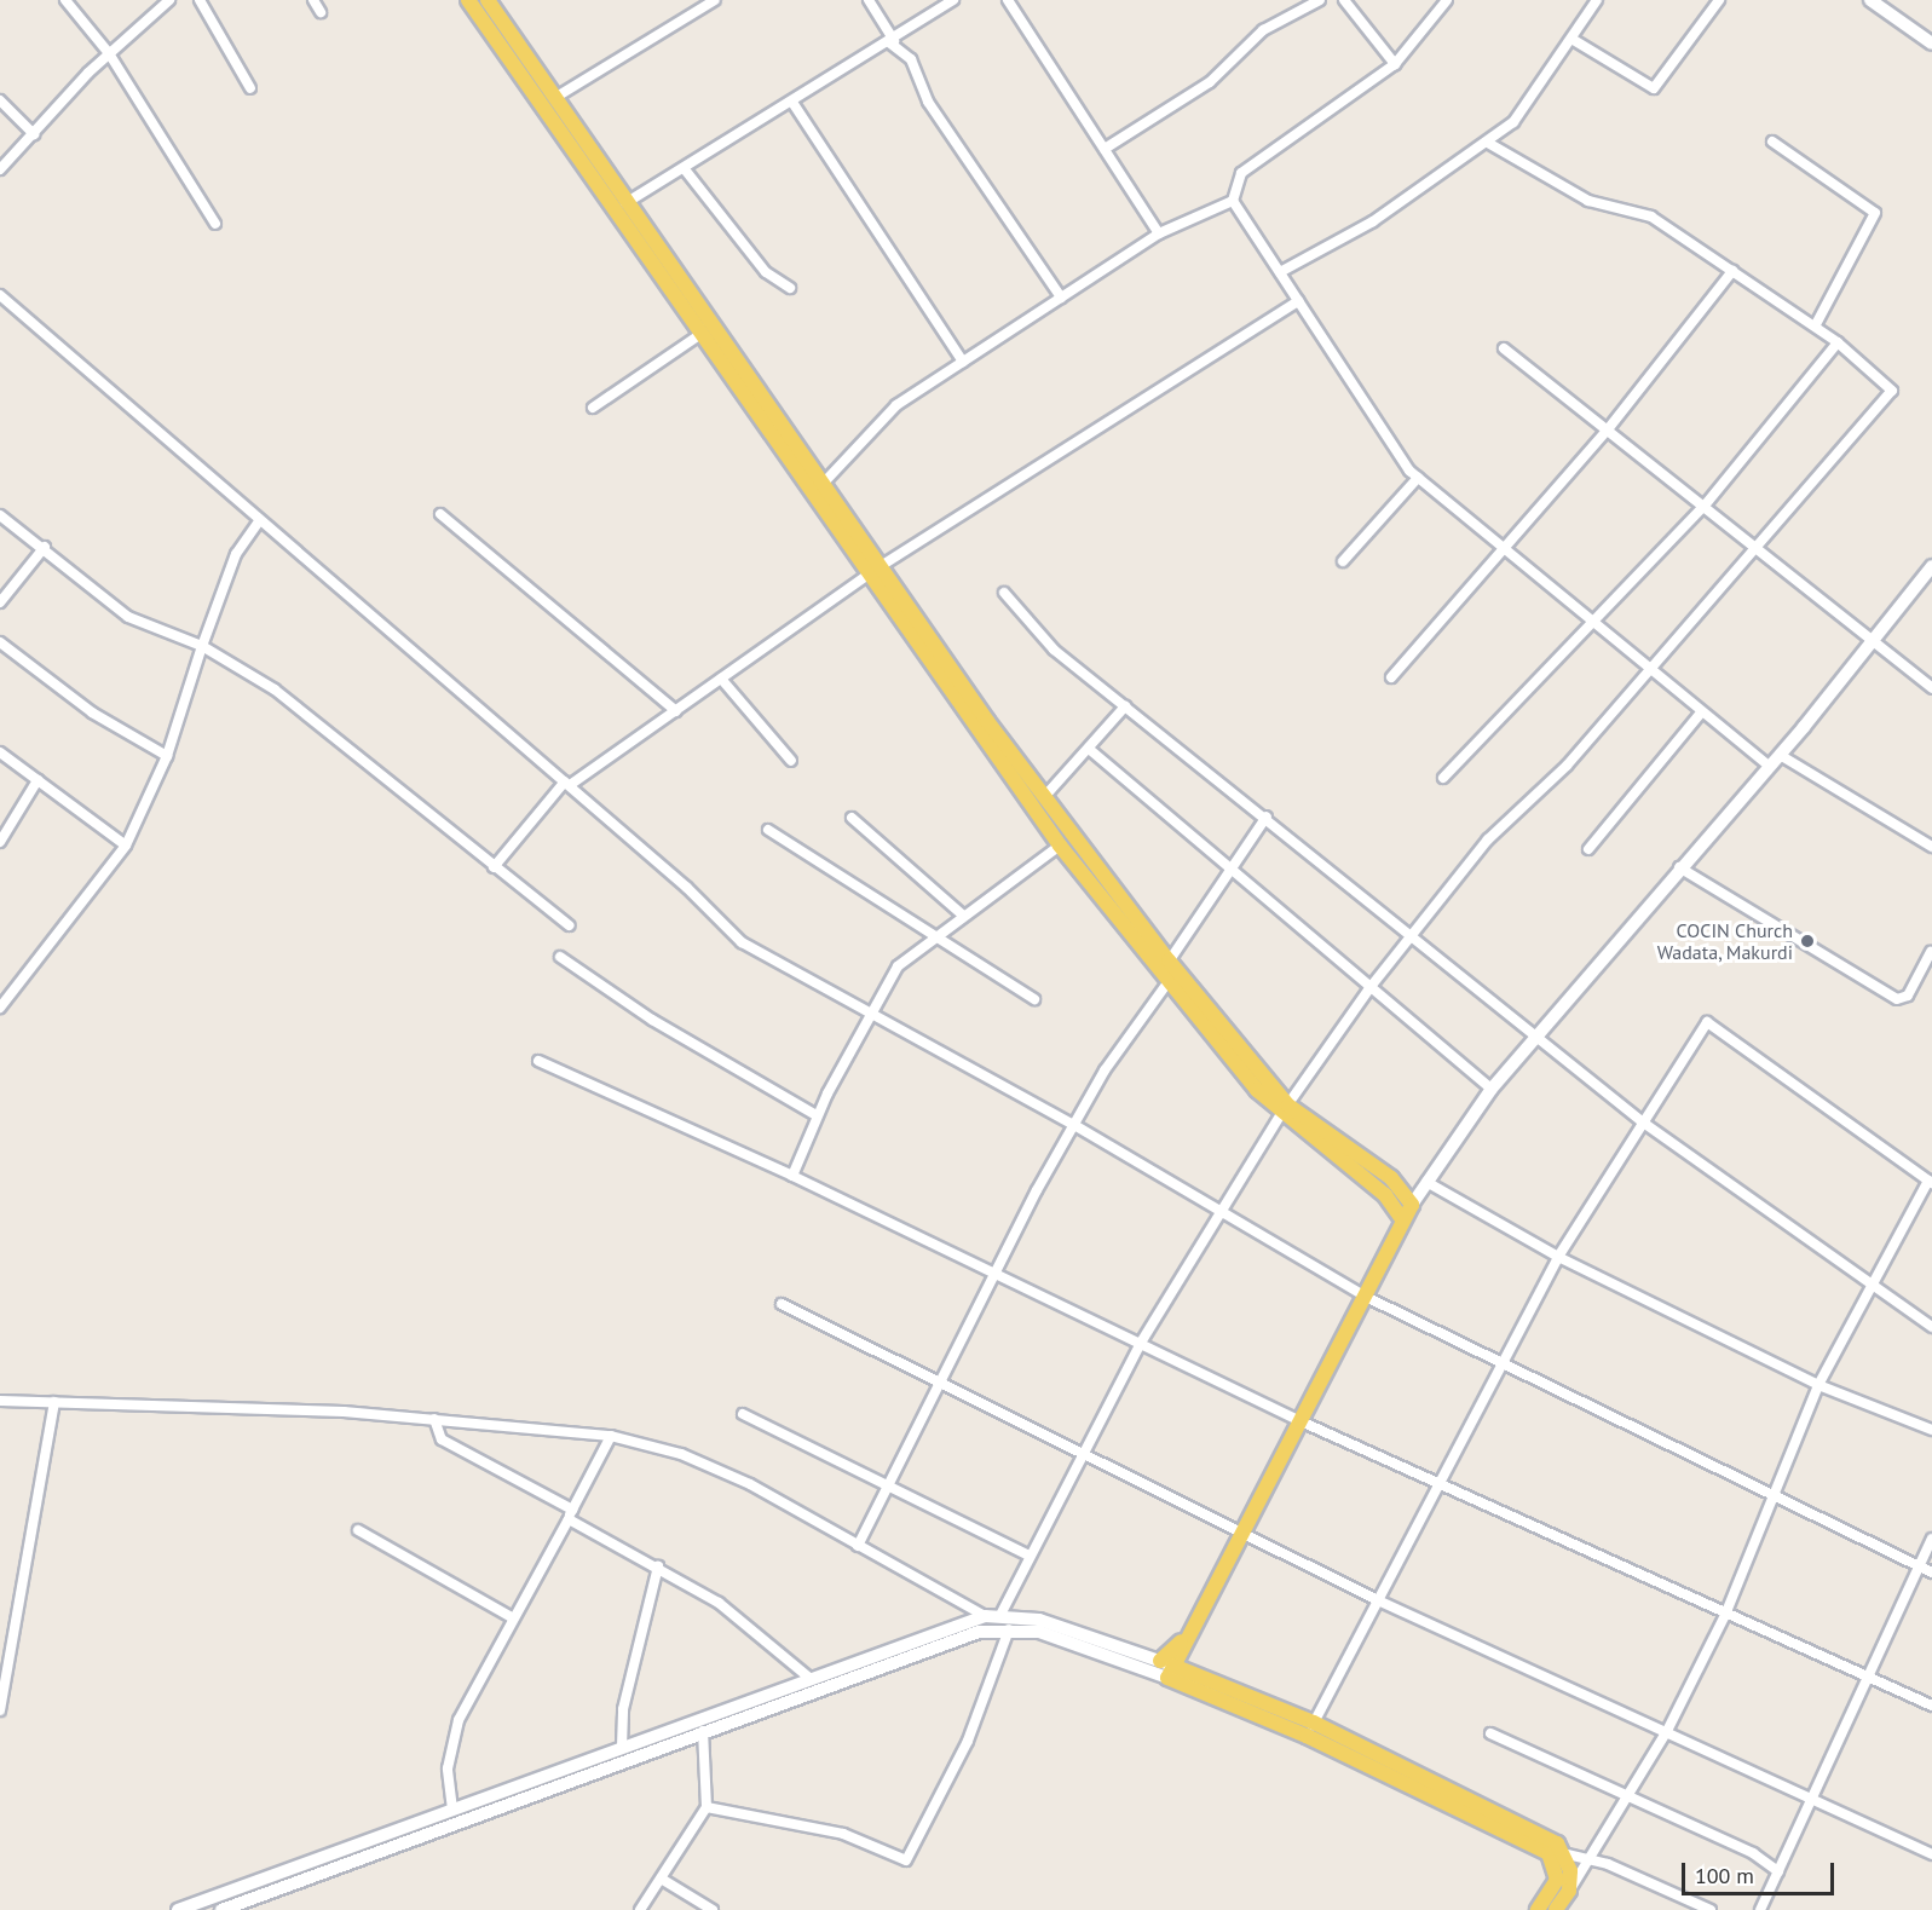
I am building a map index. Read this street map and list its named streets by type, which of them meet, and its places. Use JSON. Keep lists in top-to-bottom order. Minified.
{"places":["COCIN Church Wadata, Makurdi"],"scale_bar":"100 m"}
